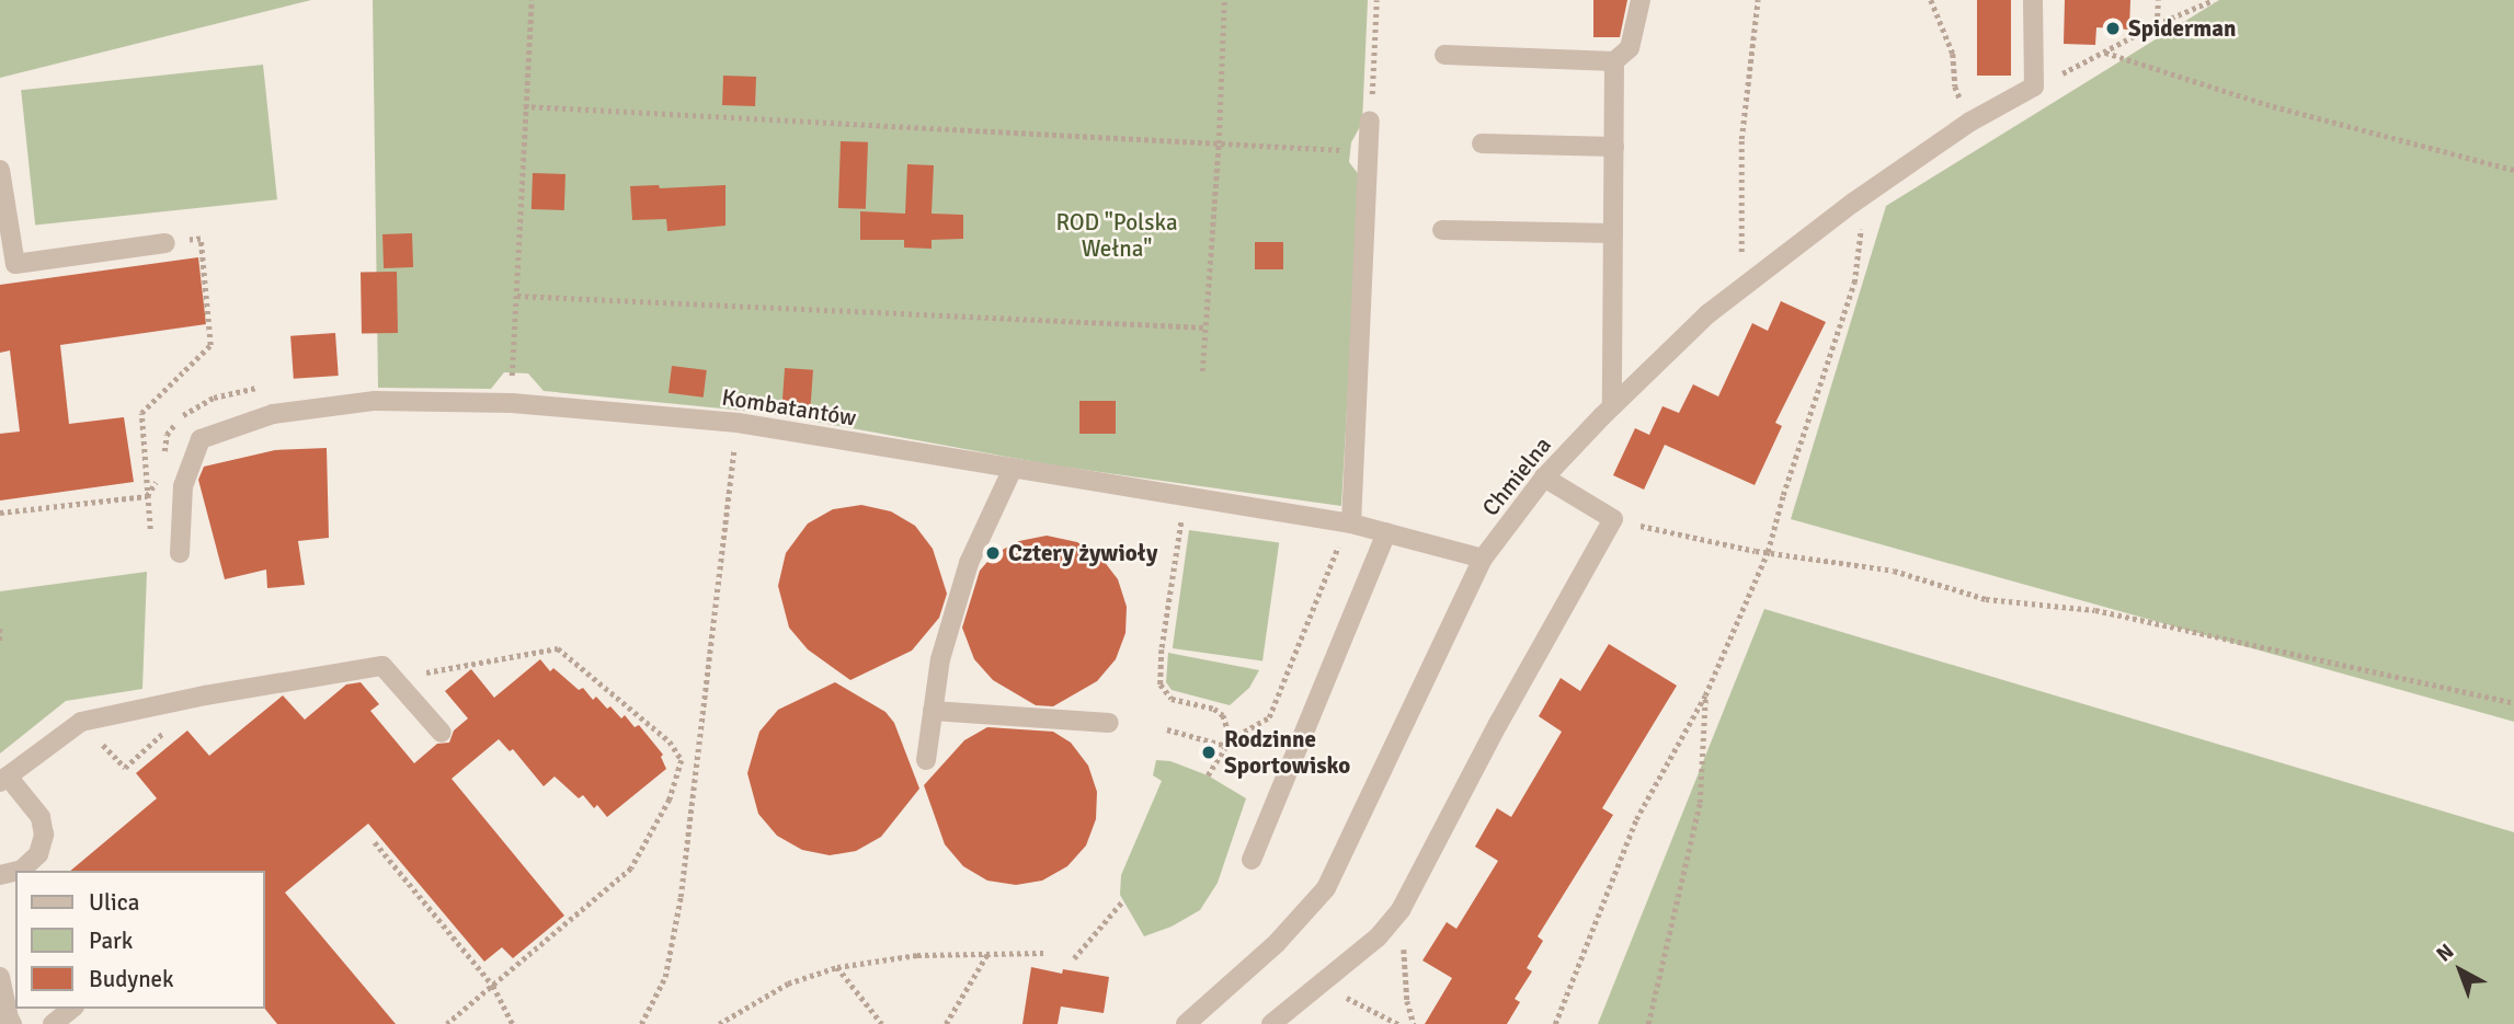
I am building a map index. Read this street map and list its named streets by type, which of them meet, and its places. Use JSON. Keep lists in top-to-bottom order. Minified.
{"streets":{"street":["Kombatantów","Chmielna"]},"crossings":[["Kombatantów","Chmielna"]],"parks":["ROD \"Polska Wełna\""],"places":["Spiderman","Cztery żywioły","Rodzinne Sportowisko"],"legend":["Ulica","Park","Budynek"],"north":"top left"}
